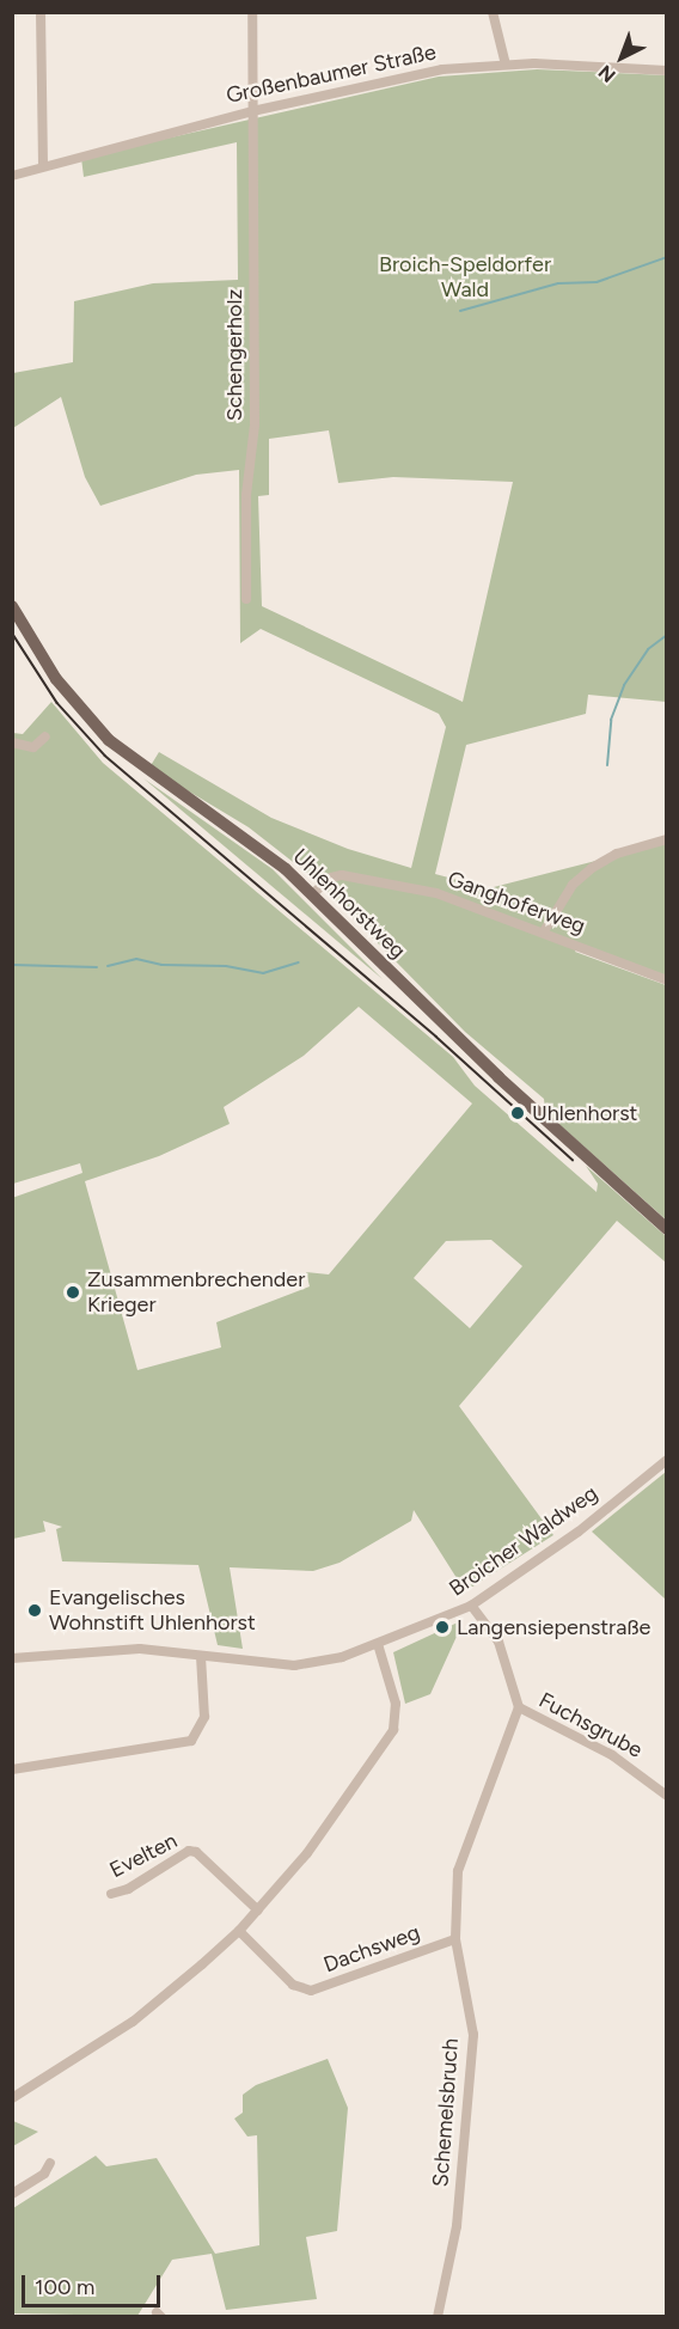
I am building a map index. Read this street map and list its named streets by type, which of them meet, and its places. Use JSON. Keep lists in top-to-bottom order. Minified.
{"streets":{"main road":["Uhlenhorstweg"],"street":["Großenbaumer Straße","Schengerholz","Ganghoferweg","Broicher Waldweg","Fuchsgrube","Evelten","Dachsweg","Schemelsbruch"]},"crossings":[["Großenbaumer Straße","Schengerholz"],["Ganghoferweg","Uhlenhorstweg"],["Broicher Waldweg","Fuchsgrube"],["Fuchsgrube","Schemelsbruch"],["Dachsweg","Schemelsbruch"]],"parks":["Broich-Speldorfer Wald"],"places":["Uhlenhorst","Zusammenbrechender Krieger","Evangelisches Wohnstift Uhlenhorst","Langensiepenstraße"],"scale_bar":"100 m","north":"bottom left"}
